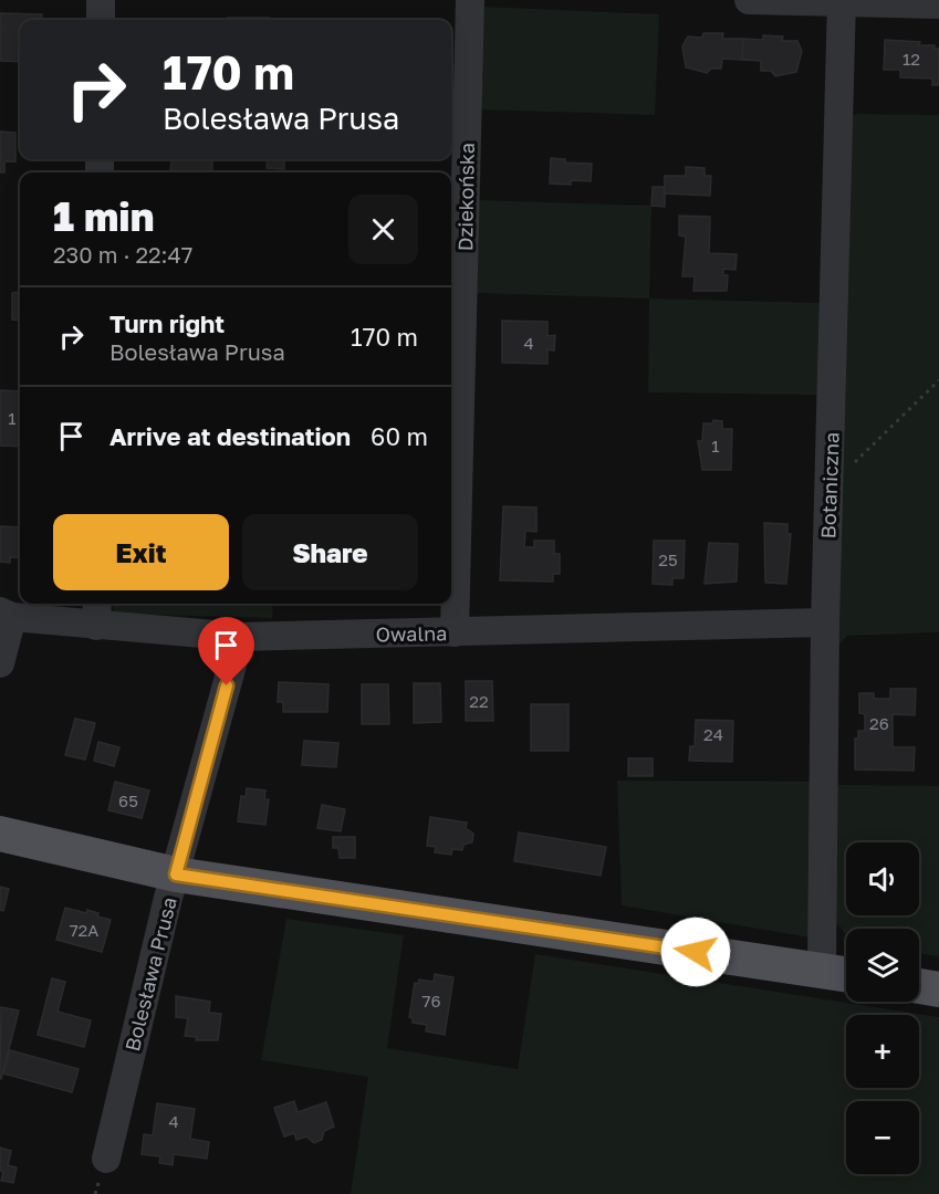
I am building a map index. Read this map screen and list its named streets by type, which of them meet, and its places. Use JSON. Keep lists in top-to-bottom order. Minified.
{"streets":{"street":["Dziekońska","Botaniczna","Owalna","Bolesława Prusa"]},"crossings":[["Dziekońska","Owalna"],["Botaniczna","Owalna"],["Owalna","Bolesława Prusa"]],"house_numbers":["12","4","1","1","25","22","26","24","65","72A","76","4"],"page":{"turn":["170 m","Bolesława Prusa"],"heading":["1 min","230 m · 22:47"],"list":[{"name":"Turn right","note":"Bolesława Prusa","value":"170 m"},{"name":"Arrive at destination","value":"60 m"}],"buttons":["Exit","Share"],"map_buttons":["+","−"]}}
